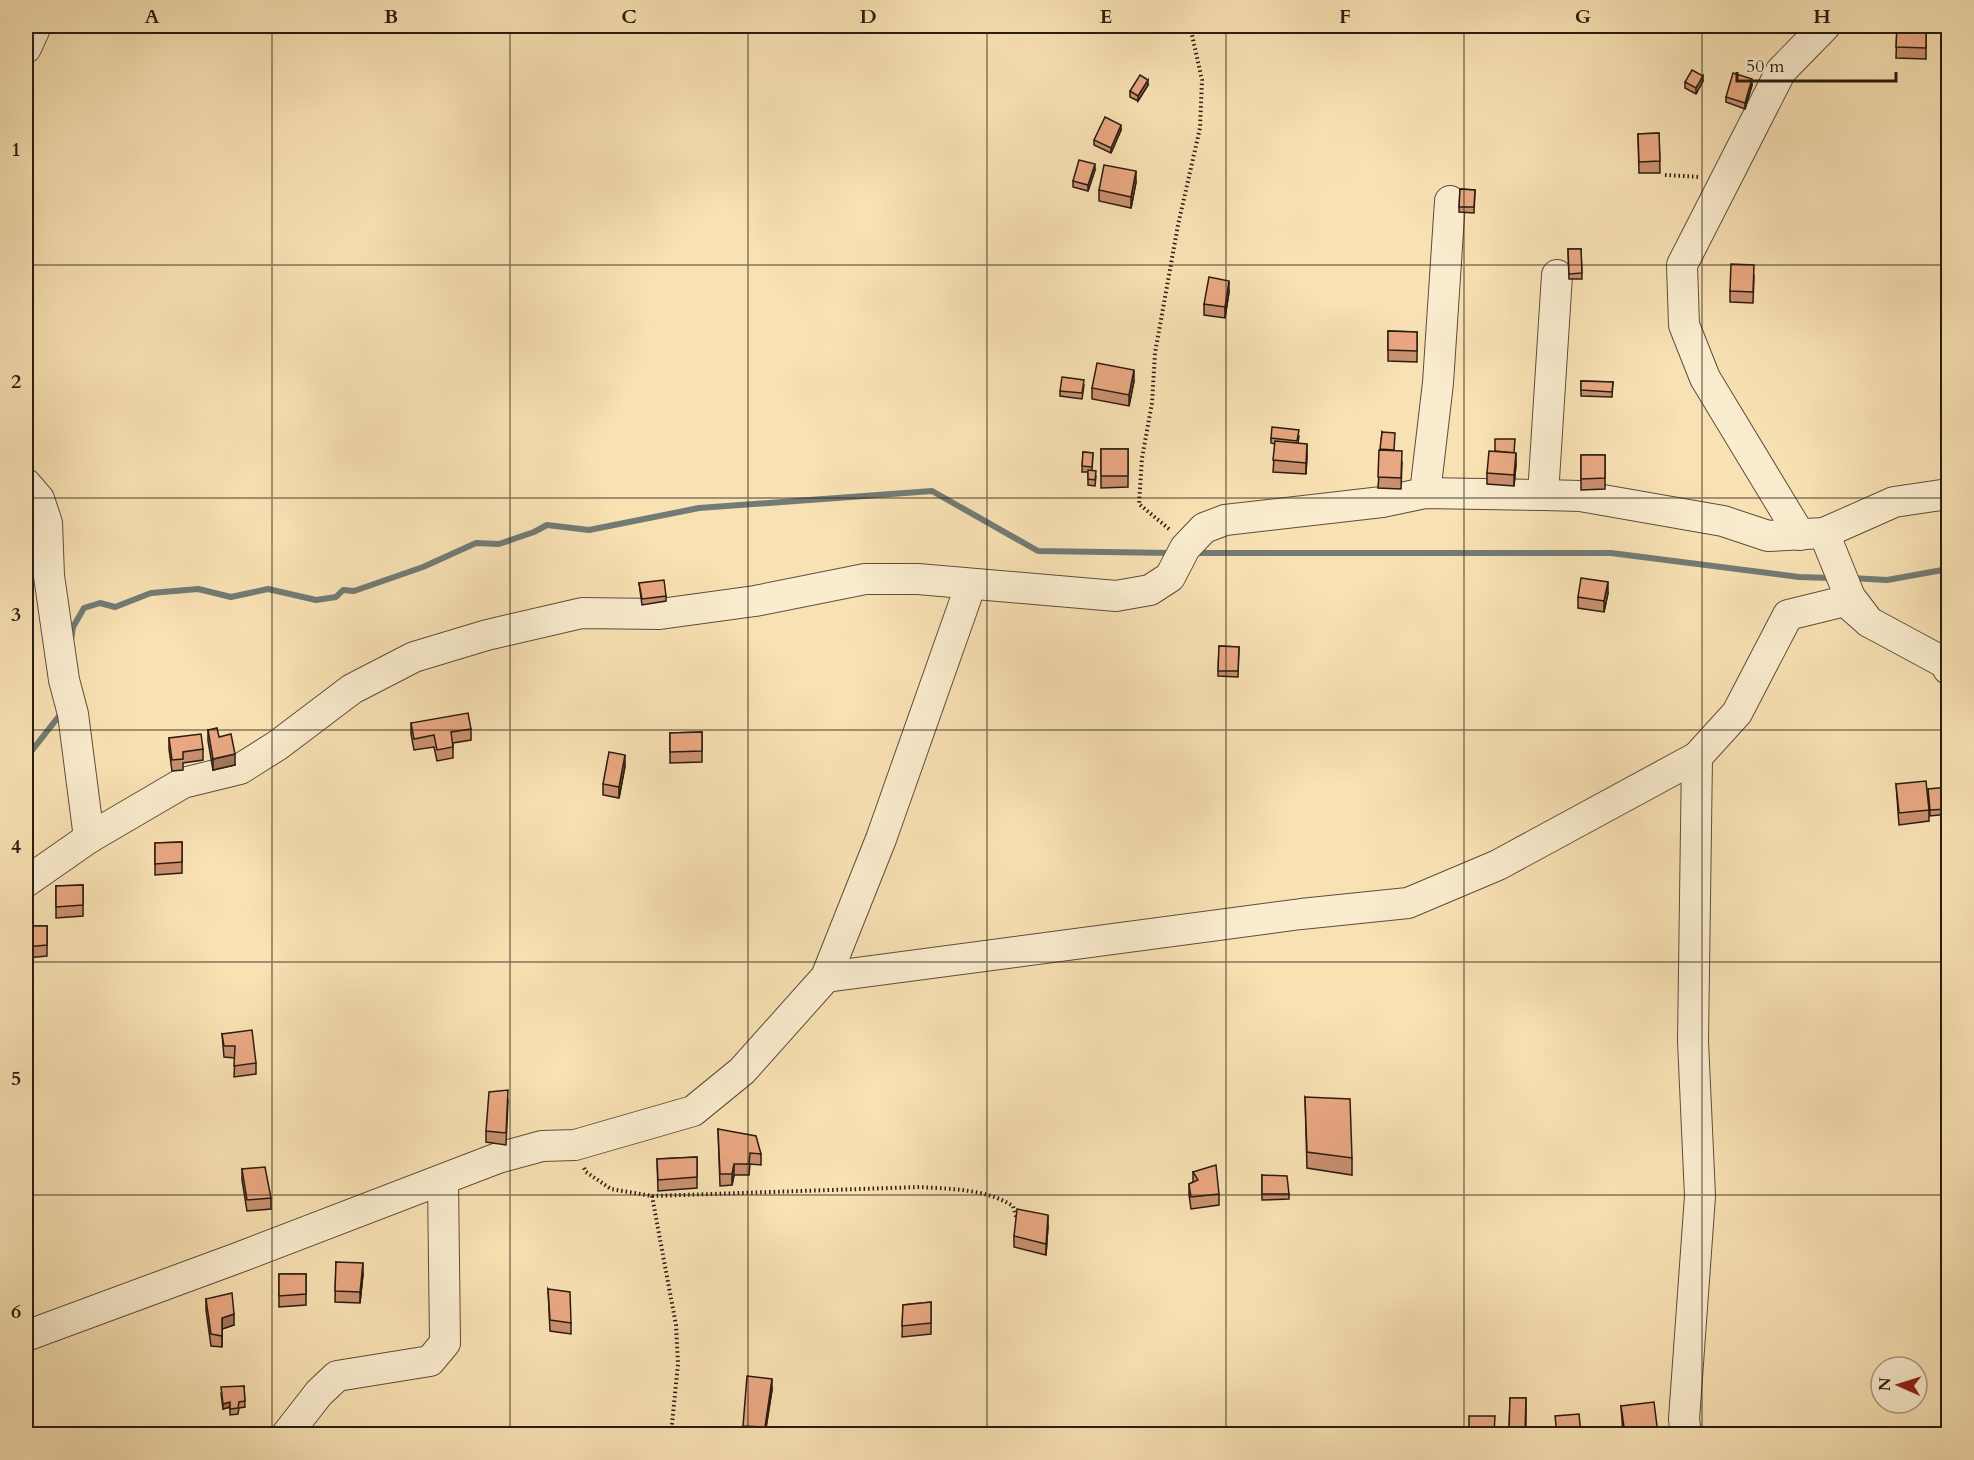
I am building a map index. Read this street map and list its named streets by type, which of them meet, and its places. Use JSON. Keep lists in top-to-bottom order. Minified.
{"scale_bar":"50 m","north":"left","grid":{"columns":["A","B","C","D","E","F","G","H"],"rows":["1","2","3","4","5","6"]}}
